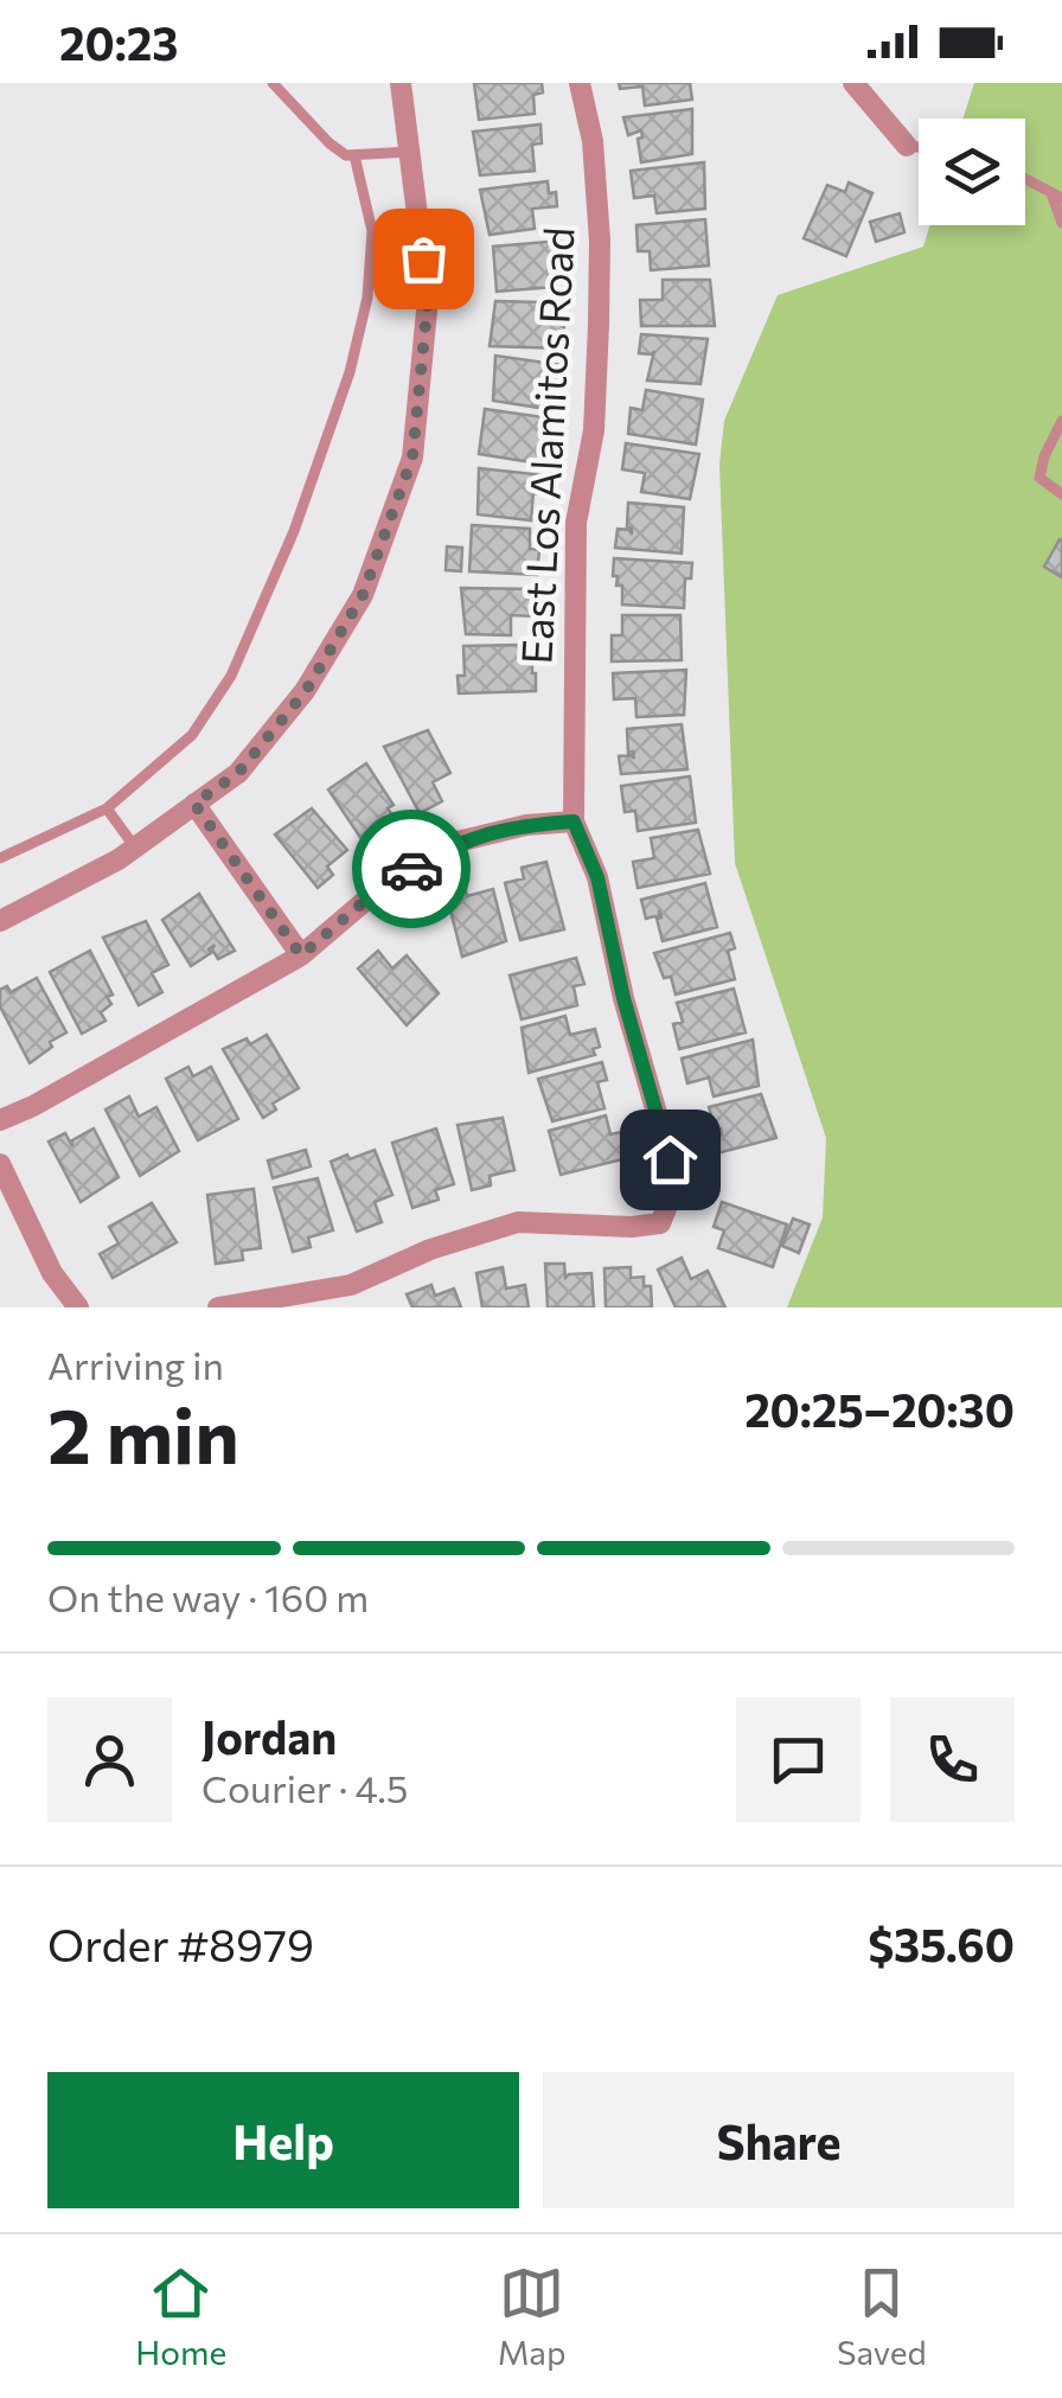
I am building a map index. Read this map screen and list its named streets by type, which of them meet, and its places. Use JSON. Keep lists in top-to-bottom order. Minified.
{"streets":{"street":["East Los Alamitos Road"]},"page":{"status":"20:23","heading":["2 min","Arriving in","20:25–20:30"],"panel":["Jordan","Courier · 4.5","Order #8979","$35.60"],"bar":"On the way · 160 m","buttons":["Help","Share"],"tabs":["Home","Map","Saved"]}}
